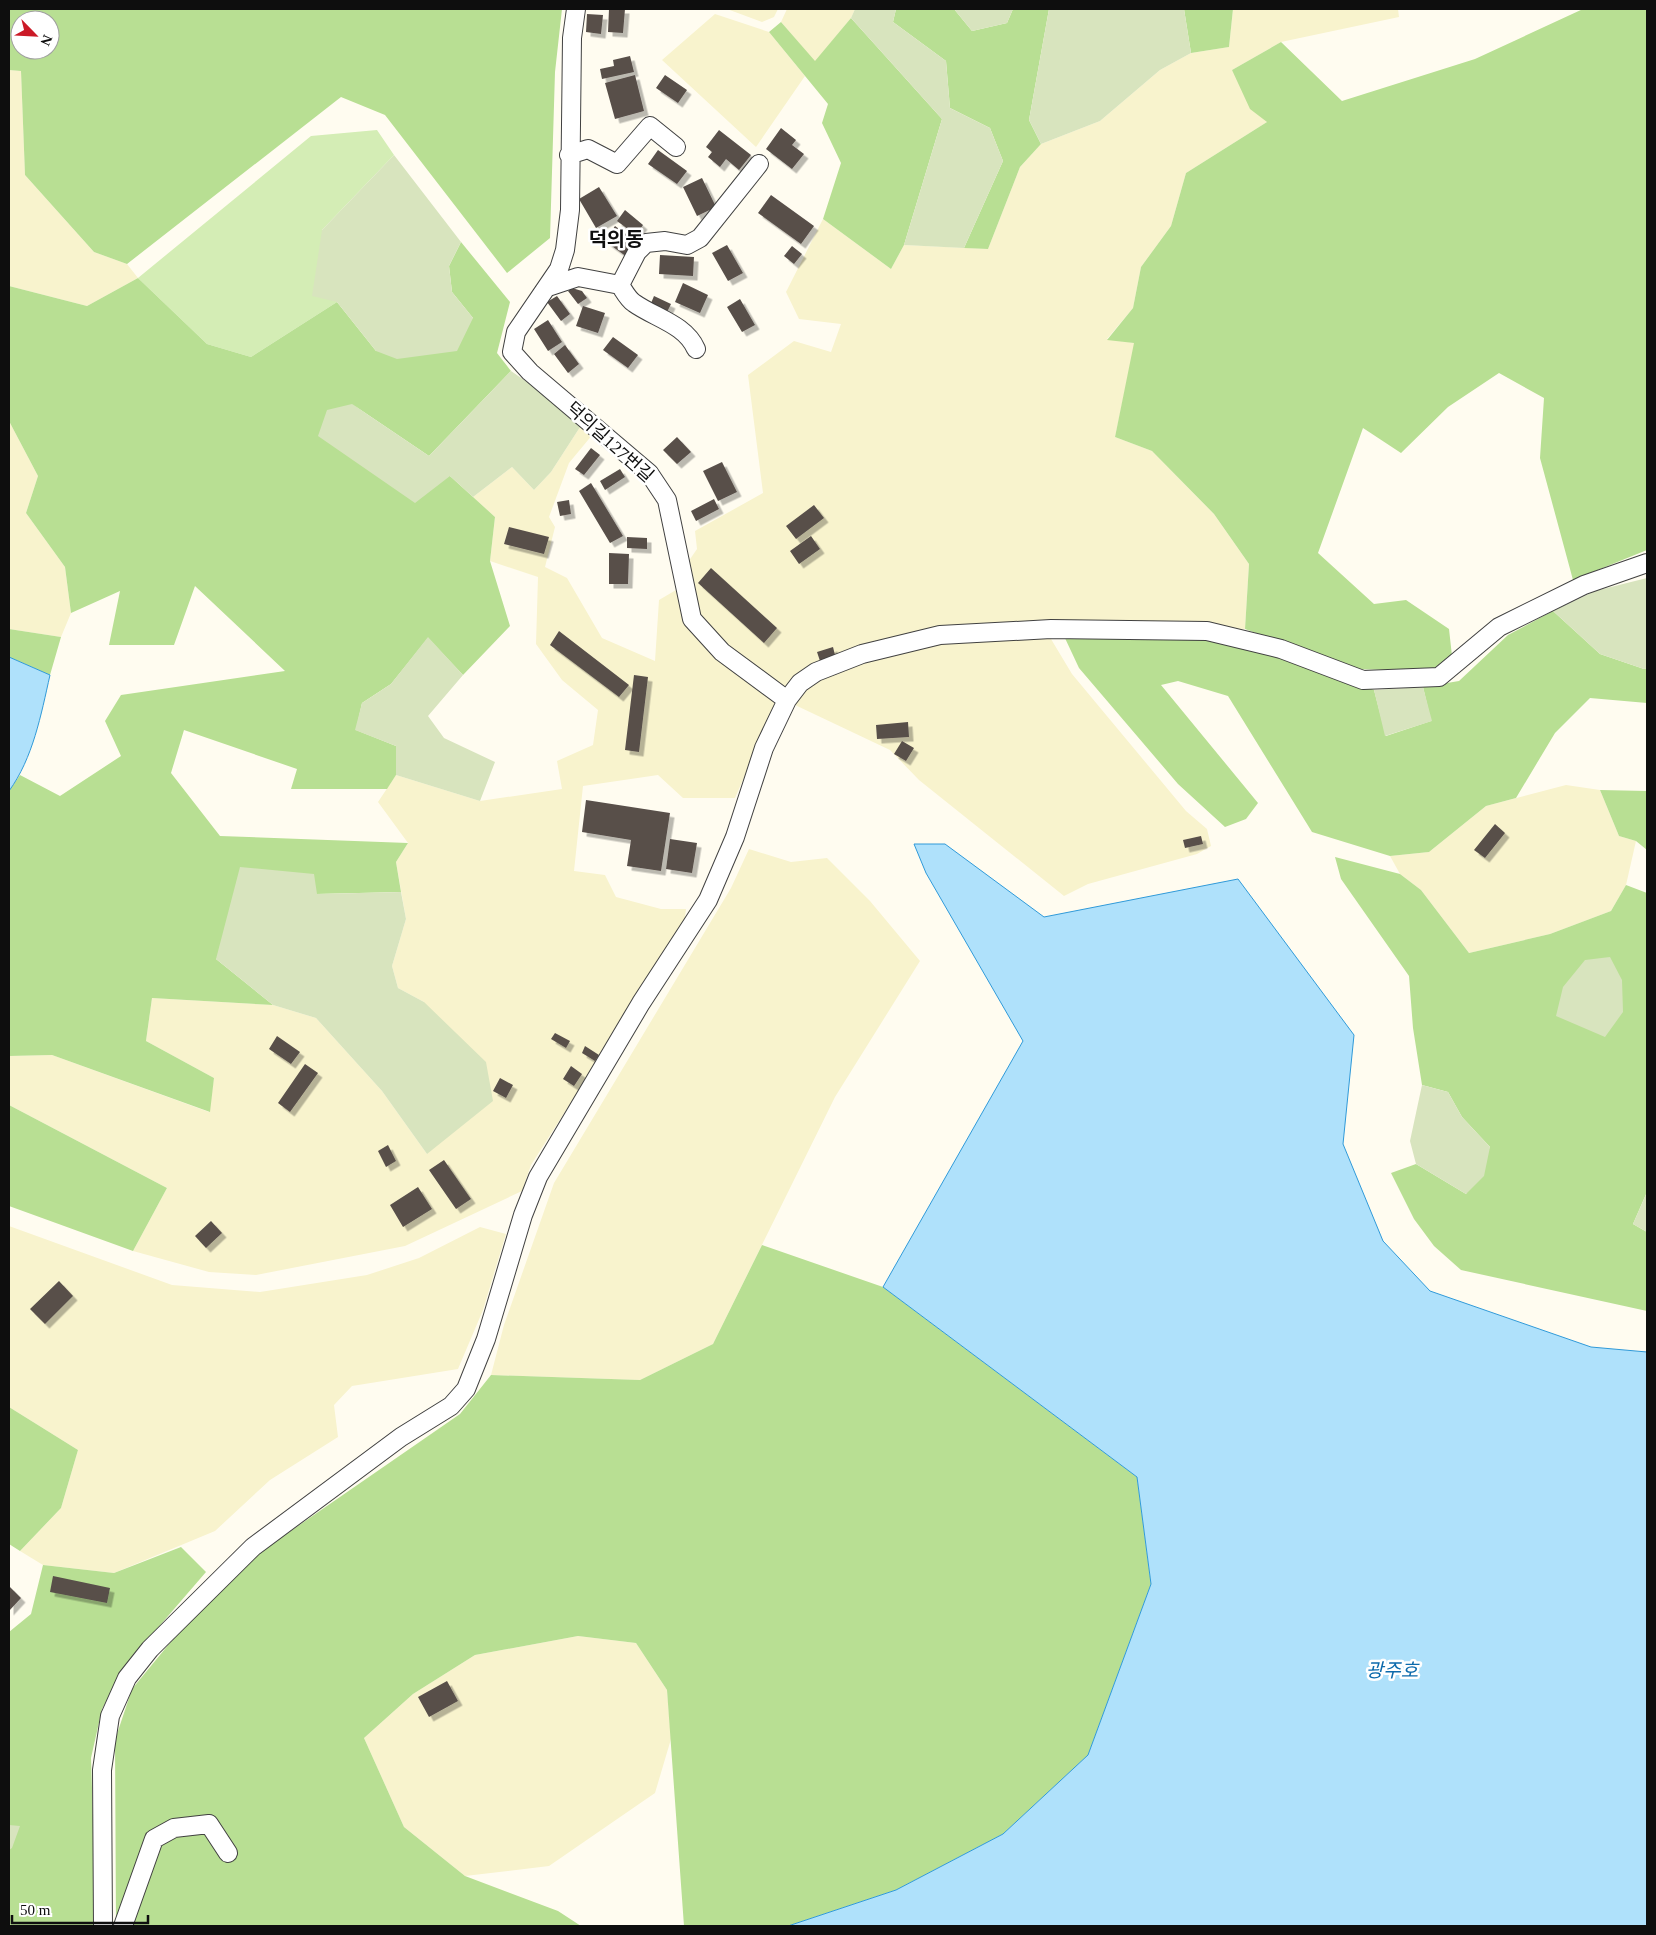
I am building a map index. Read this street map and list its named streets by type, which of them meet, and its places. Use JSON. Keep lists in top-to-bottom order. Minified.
{"streets":{"street":["덕의길127번길"]},"districts":["덕의동"],"water":["광주호"],"scale_bar":"50 m","north":"bottom right"}
